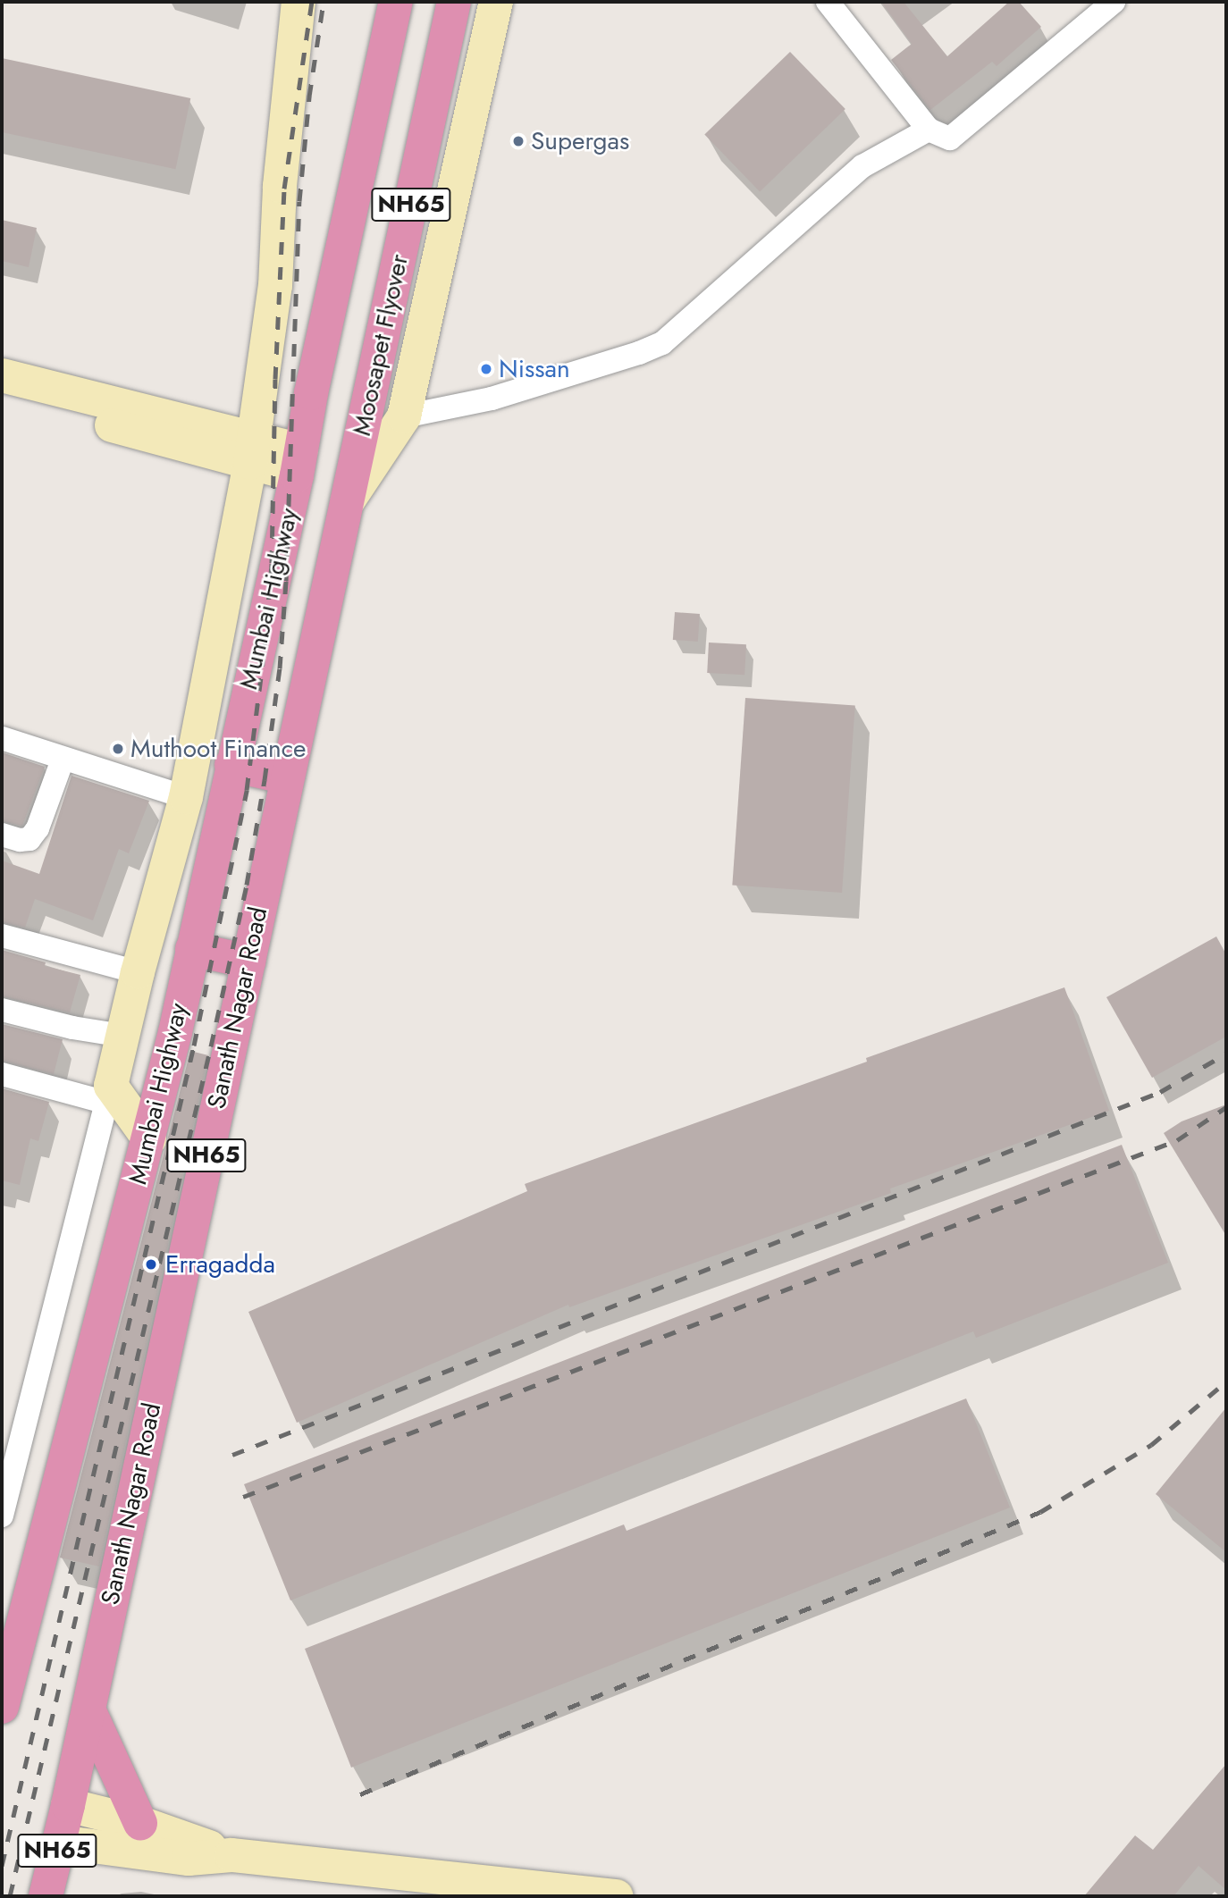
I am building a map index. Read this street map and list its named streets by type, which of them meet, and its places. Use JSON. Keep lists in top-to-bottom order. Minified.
{"streets":{"highway":["NH65","Moosapet Flyover","Mumbai Highway","Sanath Nagar Road"]},"crossings":[["NH65","Mumbai Highway"],["NH65","Sanath Nagar Road"],["Moosapet Flyover","Sanath Nagar Road"]],"places":["Supergas","Nissan","Muthoot Finance","Erragadda"]}
